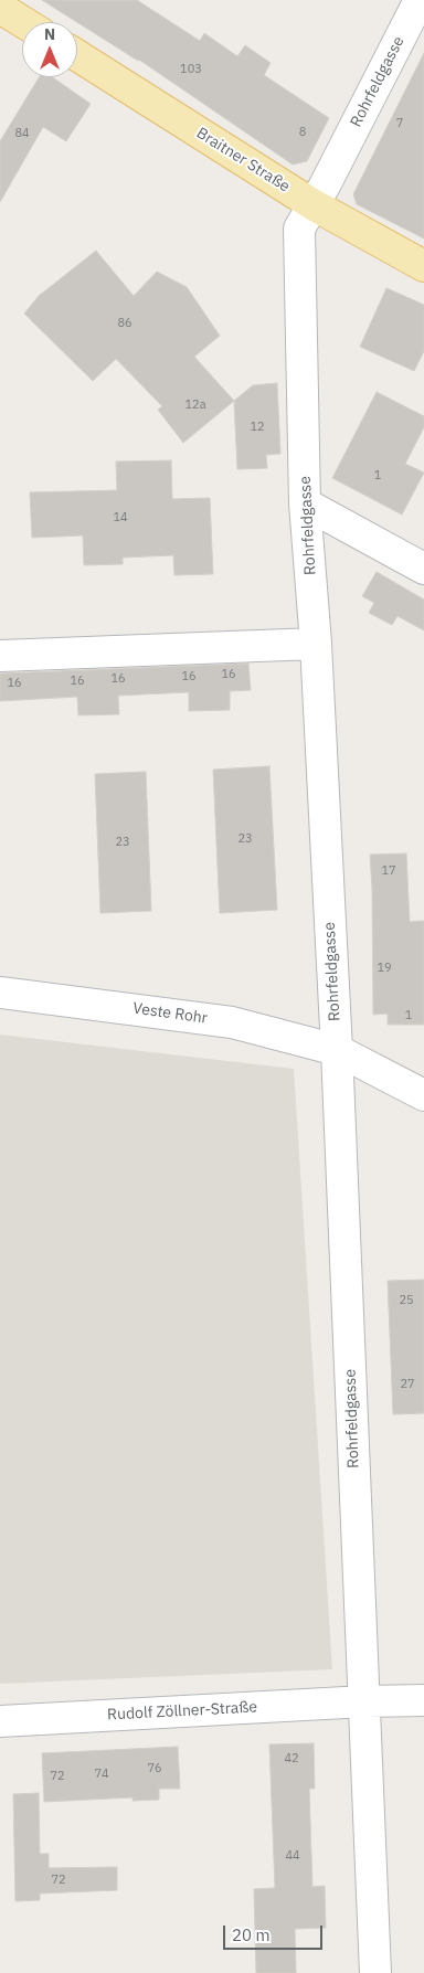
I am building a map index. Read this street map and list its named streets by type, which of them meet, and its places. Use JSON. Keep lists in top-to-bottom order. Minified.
{"streets":{"main road":["Braitner Straße"],"street":["Rohrfeldgasse","Veste Rohr","Rudolf Zöllner-Straße"]},"crossings":[["Rohrfeldgasse","Braitner Straße"],["Rohrfeldgasse","Veste Rohr"],["Rohrfeldgasse","Rudolf Zöllner-Straße"]],"house_numbers":["103","7","8","84","86","12a","12","1","14","16","16","16","16","16","23","23","17","19","1","25","27","42","76","74","72","44","72"],"scale_bar":"20 m","north":"top"}
